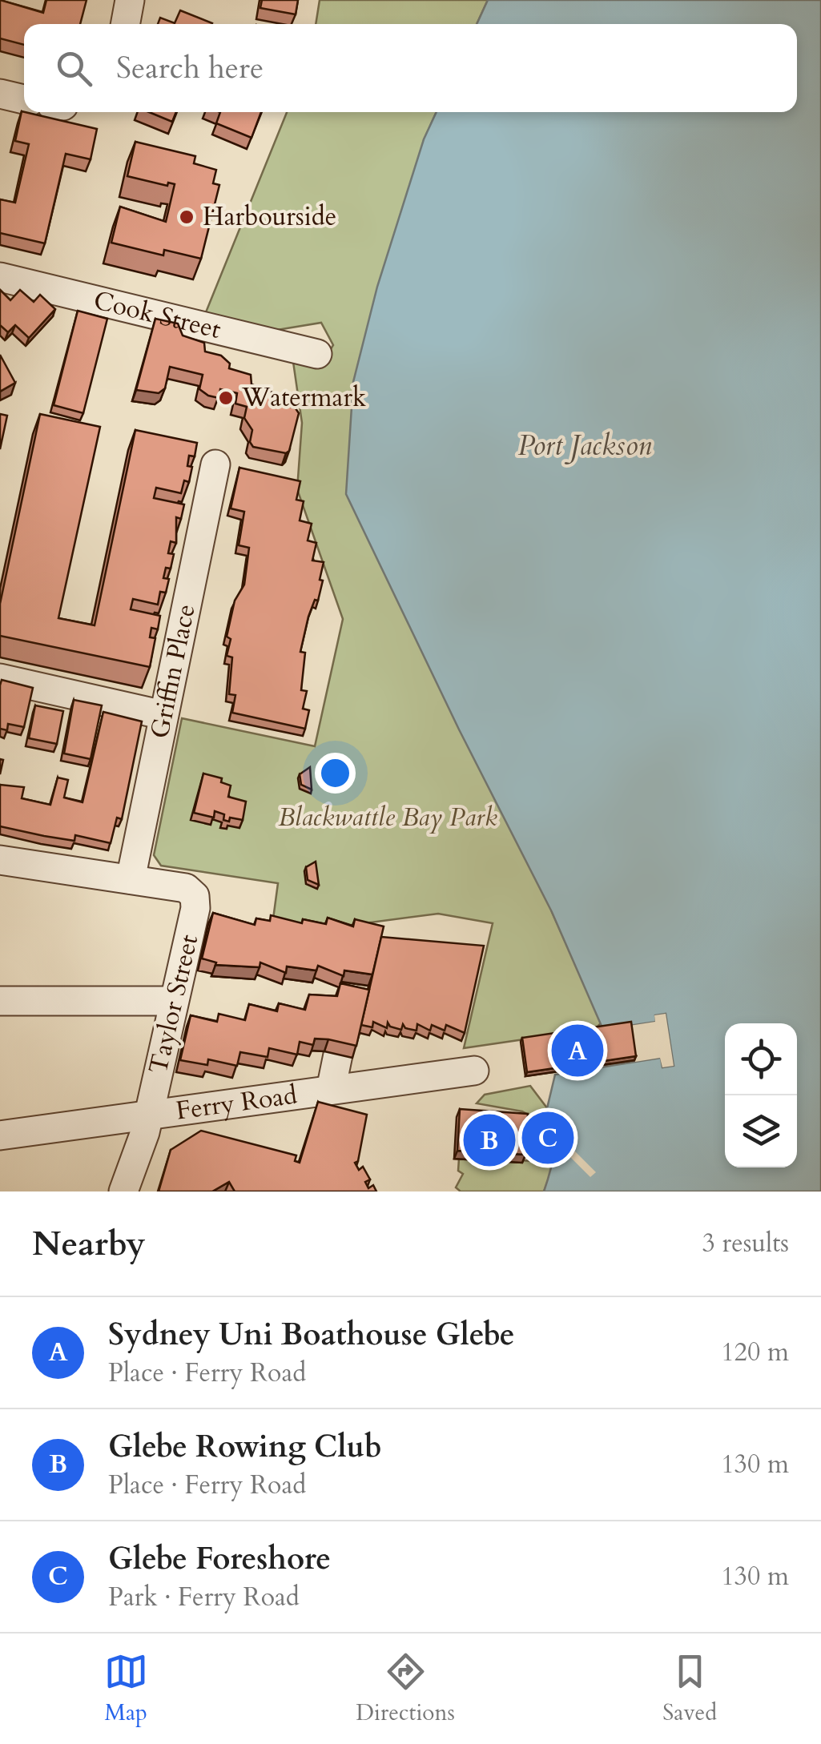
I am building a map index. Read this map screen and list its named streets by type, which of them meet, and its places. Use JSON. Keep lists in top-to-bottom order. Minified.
{"streets":{"street":["Cook Street","Griffin Place","Taylor Street","Ferry Road"]},"crossings":[["Griffin Place","Taylor Street"],["Taylor Street","Ferry Road"]],"water":["Port Jackson"],"parks":["Blackwattle Bay Park"],"places":["Harbourside","Watermark"],"page":{"search":"Search here","pins":["A","C","B"],"heading":["Nearby","3 results"],"list":[{"mark":"A","name":"Sydney Uni Boathouse Glebe","note":"Place · Ferry Road","value":"120 m"},{"mark":"B","name":"Glebe Rowing Club","note":"Place · Ferry Road","value":"130 m"},{"mark":"C","name":"Glebe Foreshore","note":"Park · Ferry Road","value":"130 m"}],"nav":["Map","Directions","Saved"]}}
